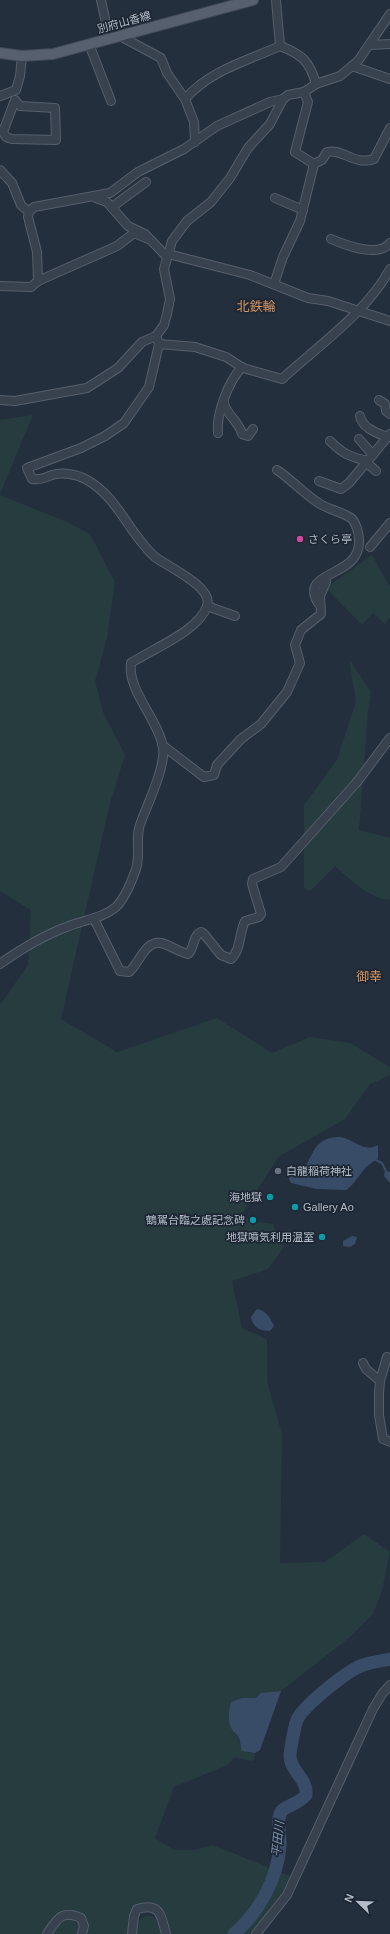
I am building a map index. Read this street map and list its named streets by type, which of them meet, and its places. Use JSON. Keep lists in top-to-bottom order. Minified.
{"streets":{"main road":["別府山香線"]},"districts":["北鉄輪","御幸"],"water":["平田川"],"places":["さくら亭","白龍稲荷神社","海地獄","Gallery Ao","鶴駕台臨之處記念碑","地獄噴気利用温室"],"north":"top left"}
